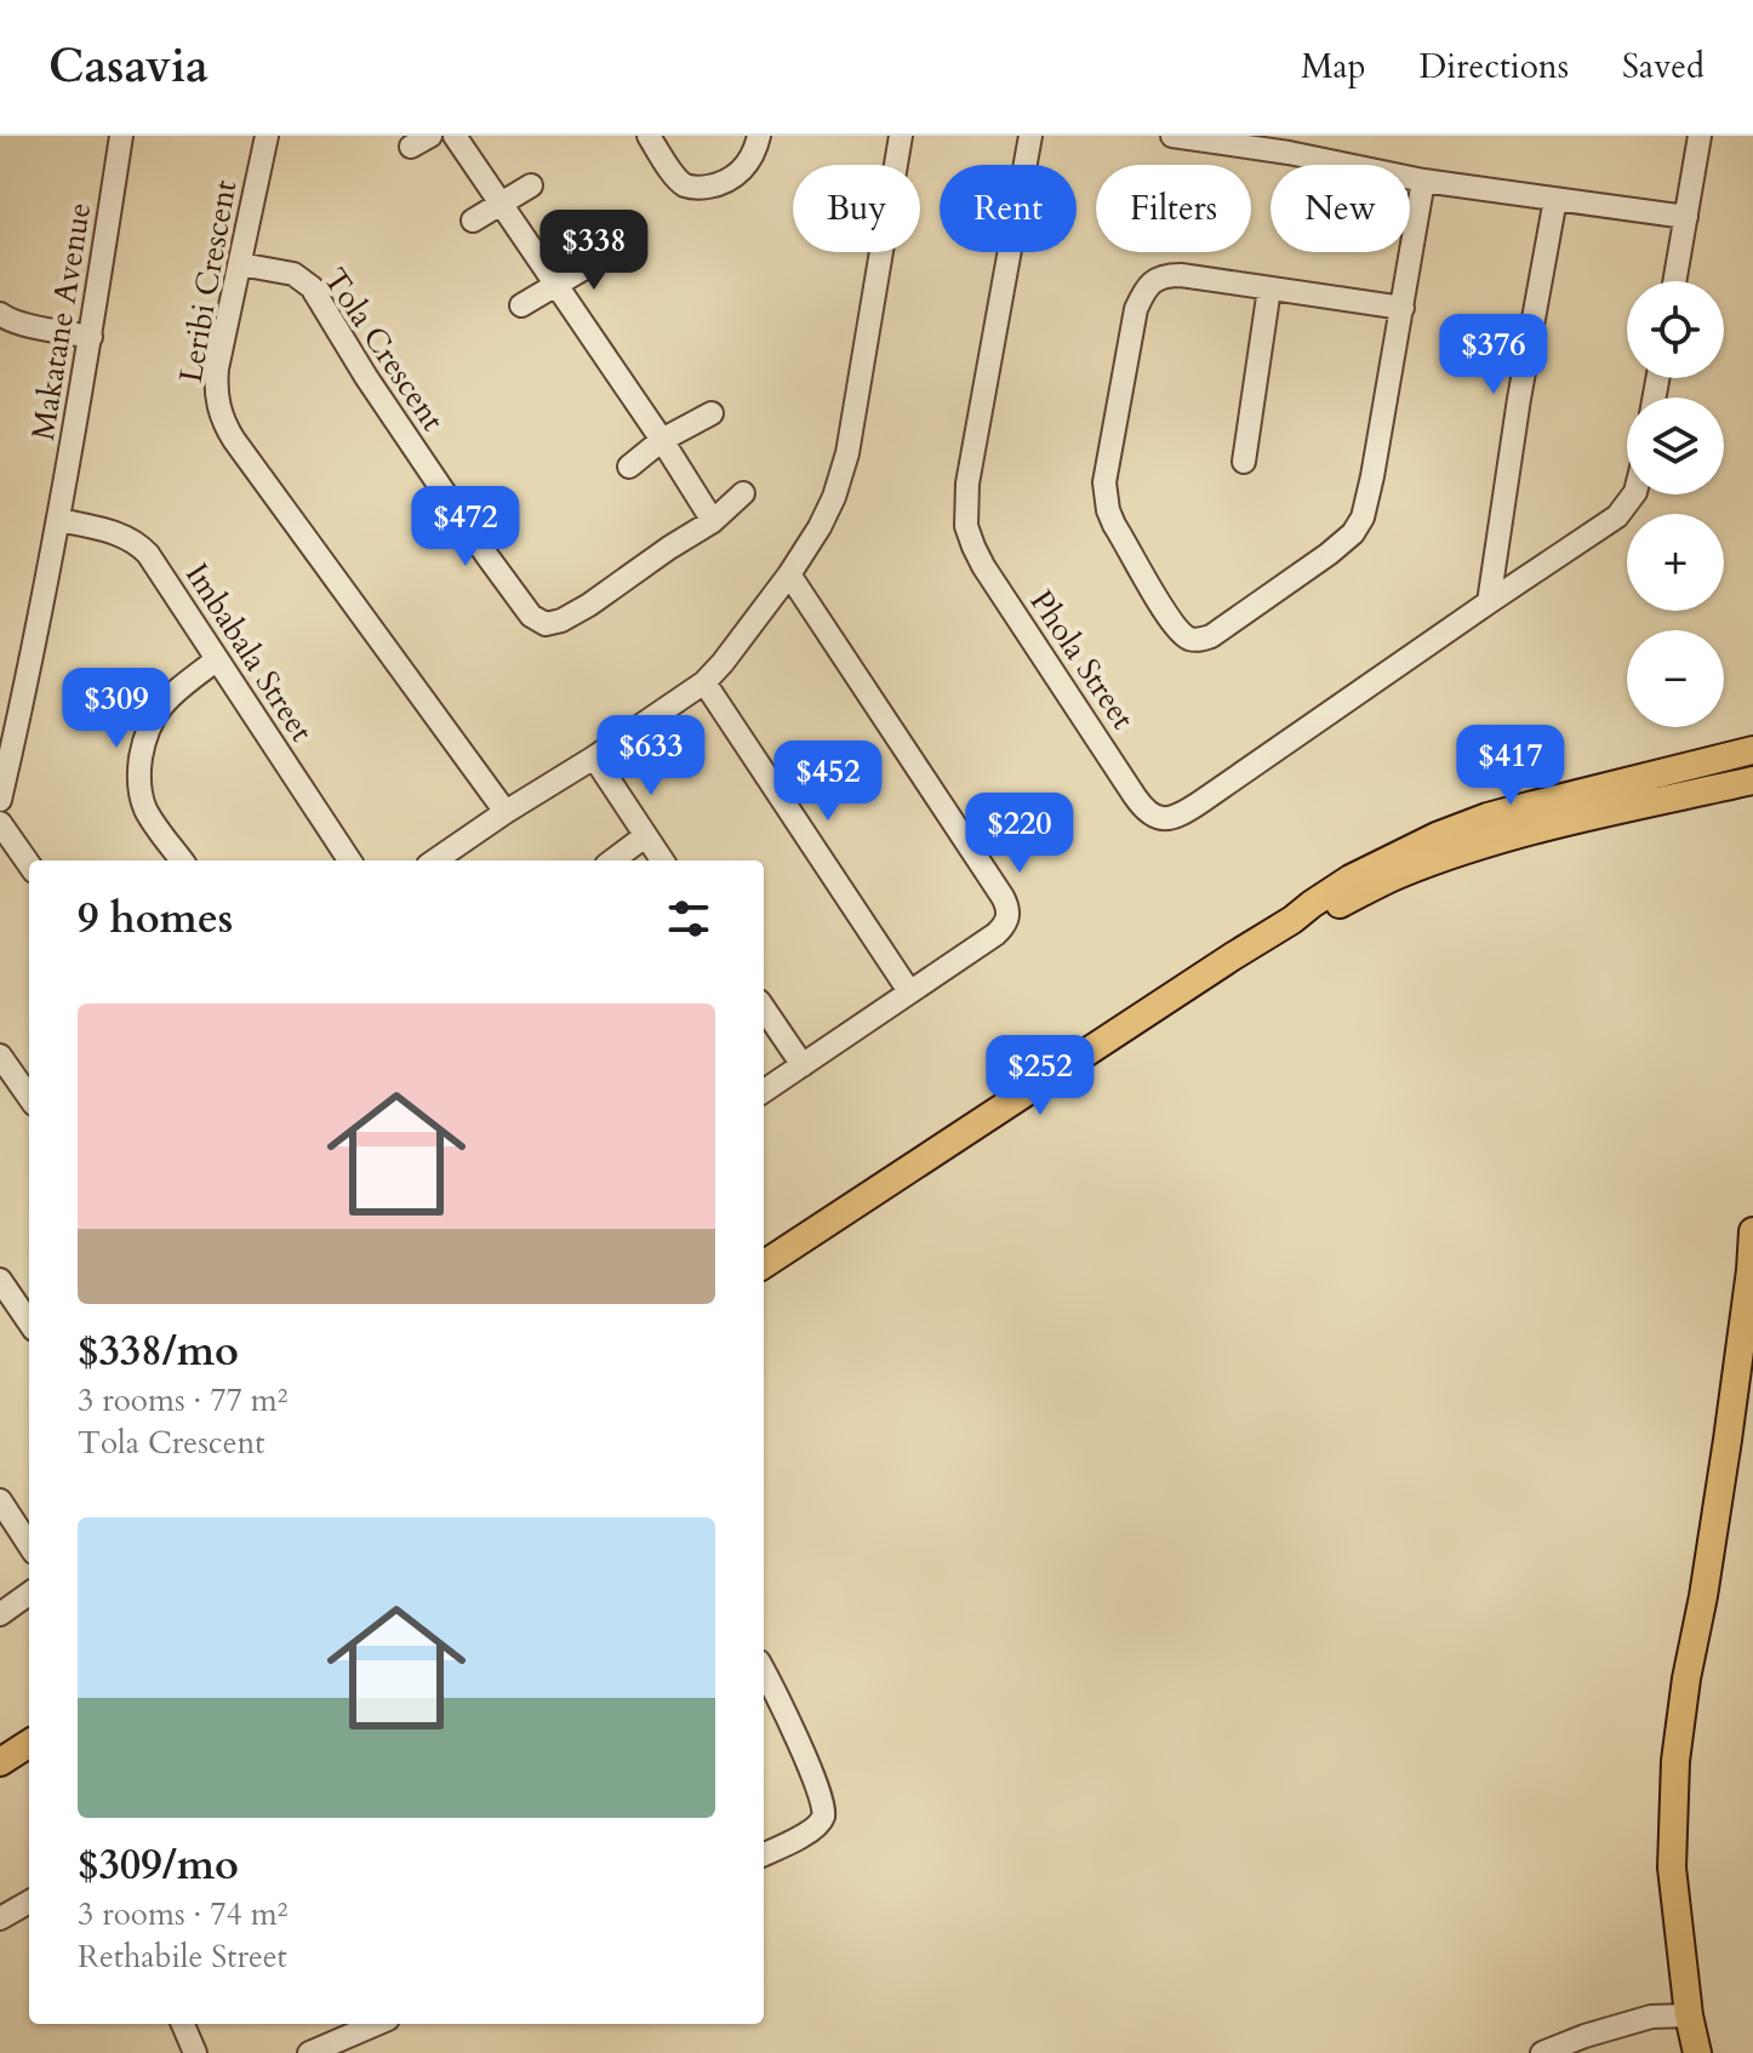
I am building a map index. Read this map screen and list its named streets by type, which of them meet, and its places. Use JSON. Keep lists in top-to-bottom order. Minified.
{"streets":{"street":["Leribi Crescent","Makatane Avenue","Tola Crescent","Imbabala Street","Phola Street"]},"crossings":[["Leribi Crescent","Tola Crescent"],["Makatane Avenue","Imbabala Street"]],"page":{"header":"Casavia","nav":["Map","Directions","Saved"],"chip":["Buy","Rent","Filters","New"],"price":["$338","$376","$472","$309","$633","$417","$452","$220","$252"],"map_buttons":["+","−"],"heading":"9 homes","list":[{"name":"$338/mo","note":"3 rooms · 77 m² · Tola Crescent"},{"name":"$309/mo","note":"3 rooms · 74 m² · Rethabile Street"}]}}
